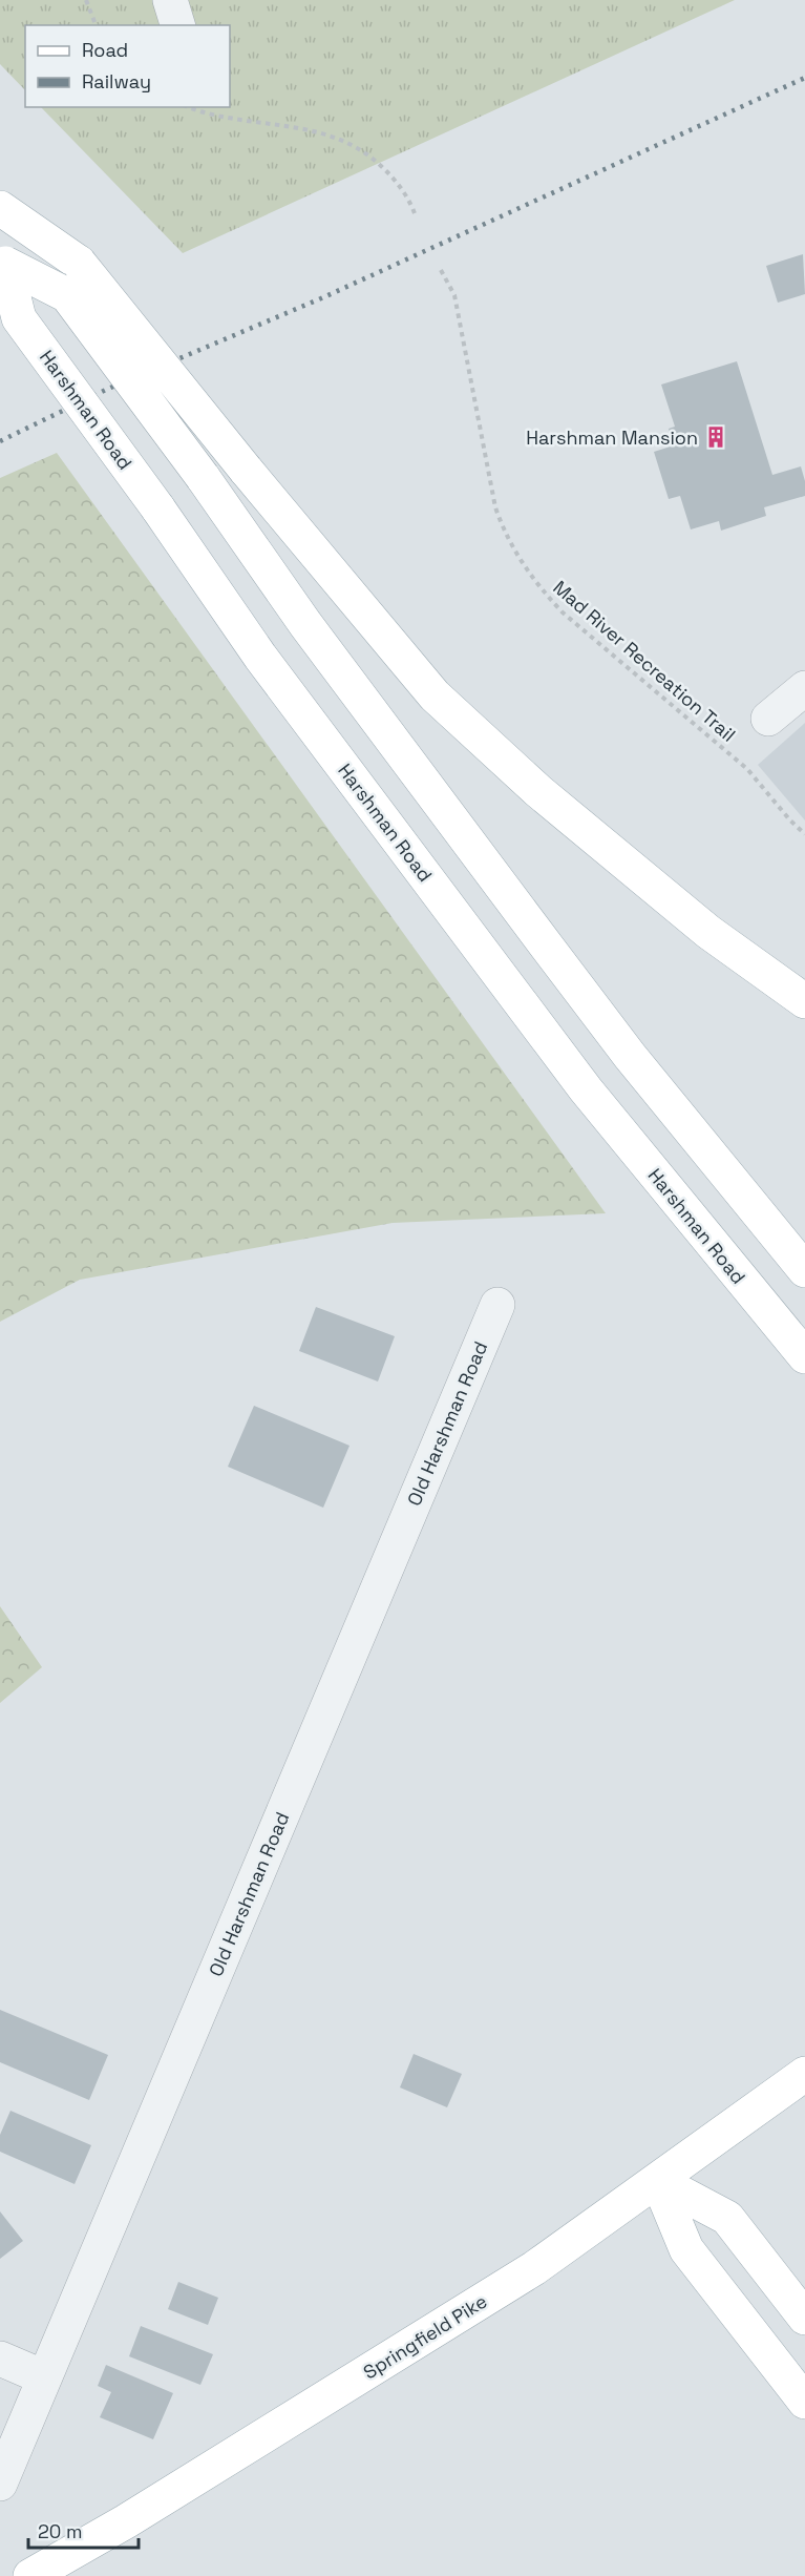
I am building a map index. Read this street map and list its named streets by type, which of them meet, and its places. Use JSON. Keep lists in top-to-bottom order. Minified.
{"streets":{"main road":["Harshman Road","Springfield Pike"],"street":["Old Harshman Road"],"path":["Mad River Recreation Trail"]},"places":{"building":["Harshman Mansion"]},"legend":["Road","Railway"],"scale_bar":"20 m"}
